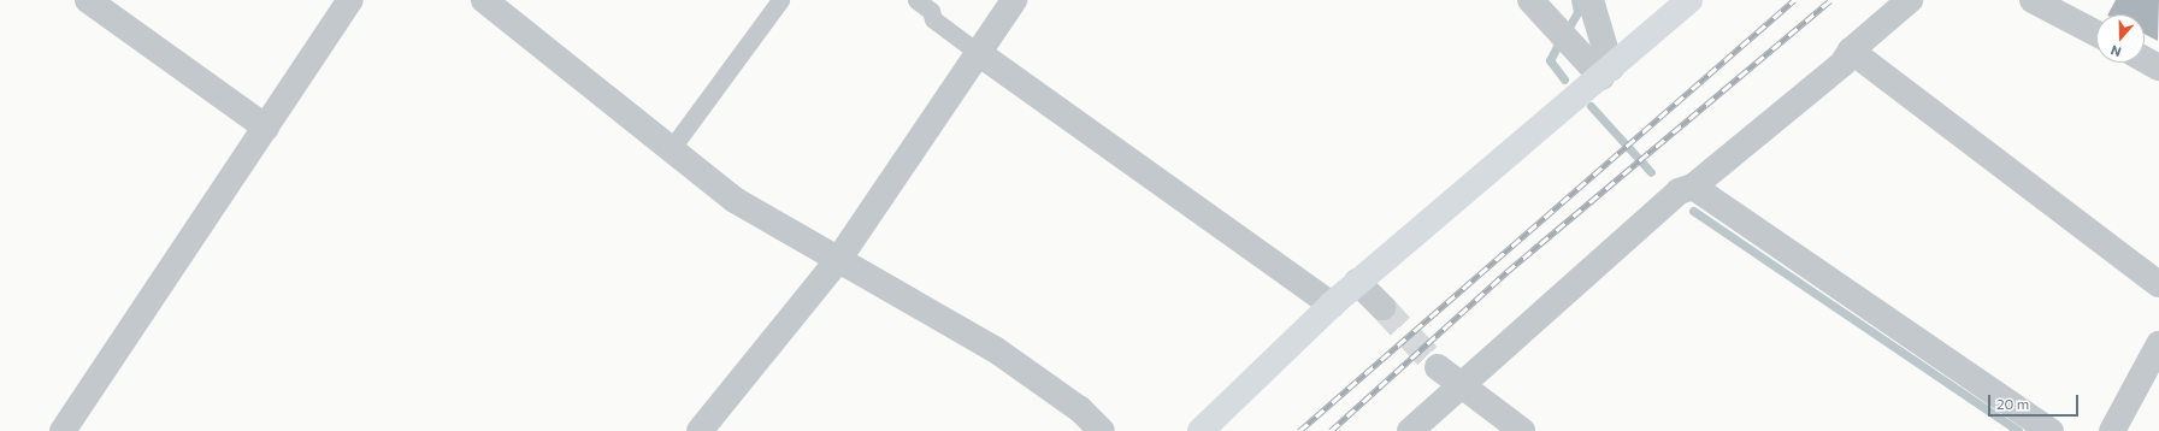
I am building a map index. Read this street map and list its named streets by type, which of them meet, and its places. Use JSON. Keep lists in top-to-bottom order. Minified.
{"scale_bar":"20 m","north":"bottom"}
